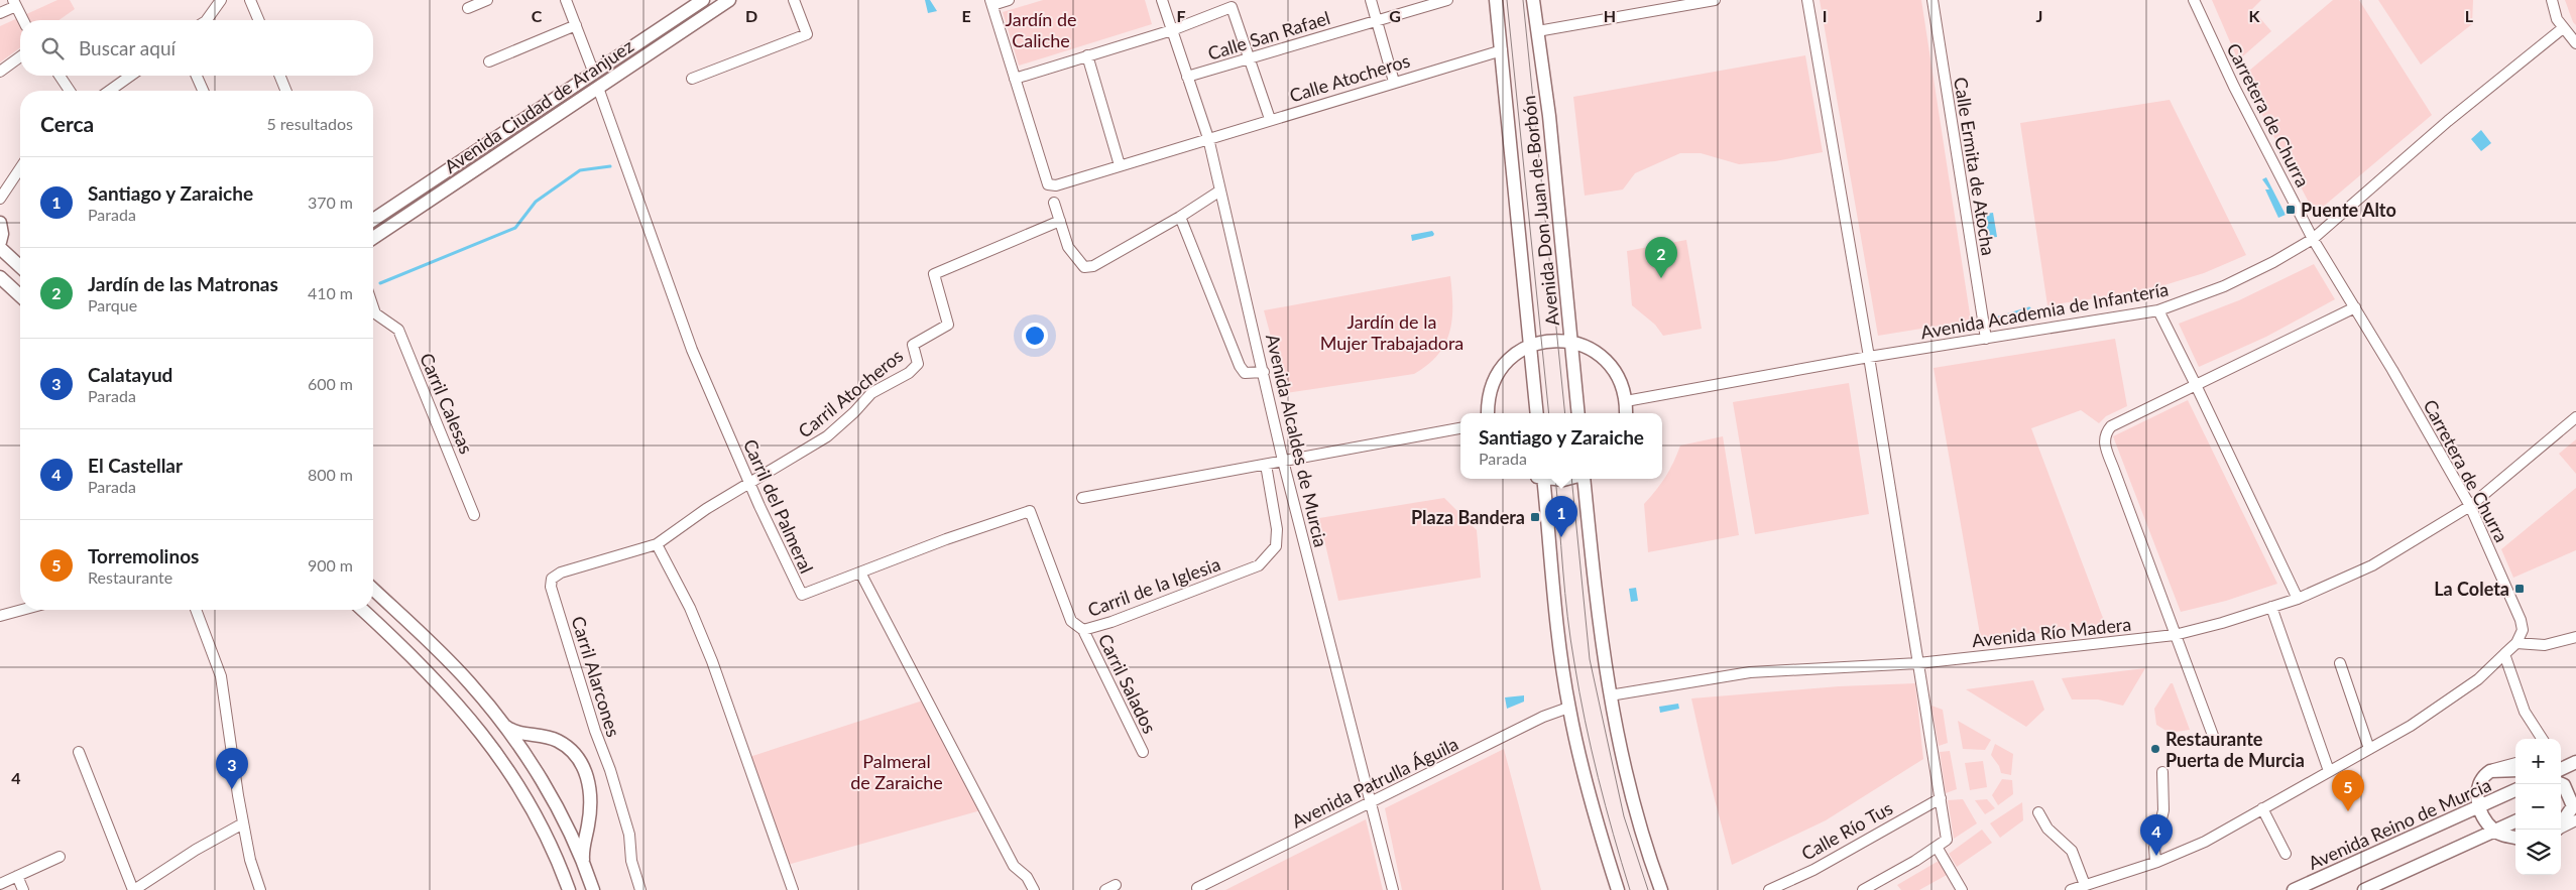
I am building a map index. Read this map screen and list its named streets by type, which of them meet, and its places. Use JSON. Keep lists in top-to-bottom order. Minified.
{"streets":{"main road":["Avenida Ciudad de Aranjuez","Avenida Don Juan de Borbón","Avenida Reino de Murcia"],"street":["Calle San Rafael","Calle Atocheros","Carretera de Churra","Calle Ermita de Atocha","Avenida Academia de Infantería","Carril Atocheros","Carril Calesas","Avenida Alcaldes de Murcia","Carril del Palmeral","Carril de la Iglesia","Avenida Río Madera","Carril Alarcones","Carril Salados","Avenida Patrulla Águila","Calle Río Tus"]},"crossings":[["Calle San Rafael","Avenida Alcaldes de Murcia"],["Calle Atocheros","Avenida Don Juan de Borbón"],["Calle Atocheros","Avenida Alcaldes de Murcia"],["Avenida Ciudad de Aranjuez","Carril del Palmeral"],["Carretera de Churra","Avenida Academia de Infantería"],["Carretera de Churra","Avenida Río Madera"],["Calle Ermita de Atocha","Avenida Academia de Infantería"],["Carril Atocheros","Carril del Palmeral"],["Carril Atocheros","Carril Alarcones"],["Avenida Alcaldes de Murcia","Avenida Patrulla Águila"],["Carril del Palmeral","Carril de la Iglesia"],["Carril del Palmeral","Carril Alarcones"],["Carril de la Iglesia","Carril Salados"]],"parks":["Jardín de Caliche","Jardín de la Mujer Trabajadora","Palmeral de Zaraiche"],"places":{"transit":["Puente Alto","Plaza Bandera","La Coleta"],"other":["Restaurante Puerta de Murcia"]},"page":{"search":"Buscar aquí","heading":["Cerca","5 resultados"],"list":[{"mark":"1","name":"Santiago y Zaraiche","note":"Parada","value":"370 m"},{"mark":"2","name":"Jardín de las Matronas","note":"Parque","value":"410 m"},{"mark":"3","name":"Calatayud","note":"Parada","value":"600 m"},{"mark":"4","name":"El Castellar","note":"Parada","value":"800 m"},{"mark":"5","name":"Torremolinos","note":"Restaurante","value":"900 m"}],"pins":["2","1","3","5","4"],"popup":["Santiago y Zaraiche","Parada"],"map_buttons":["+","−"]},"grid":{"columns":["C","D","E","F","G","H","I","J","K","L"],"rows":["4"]}}
